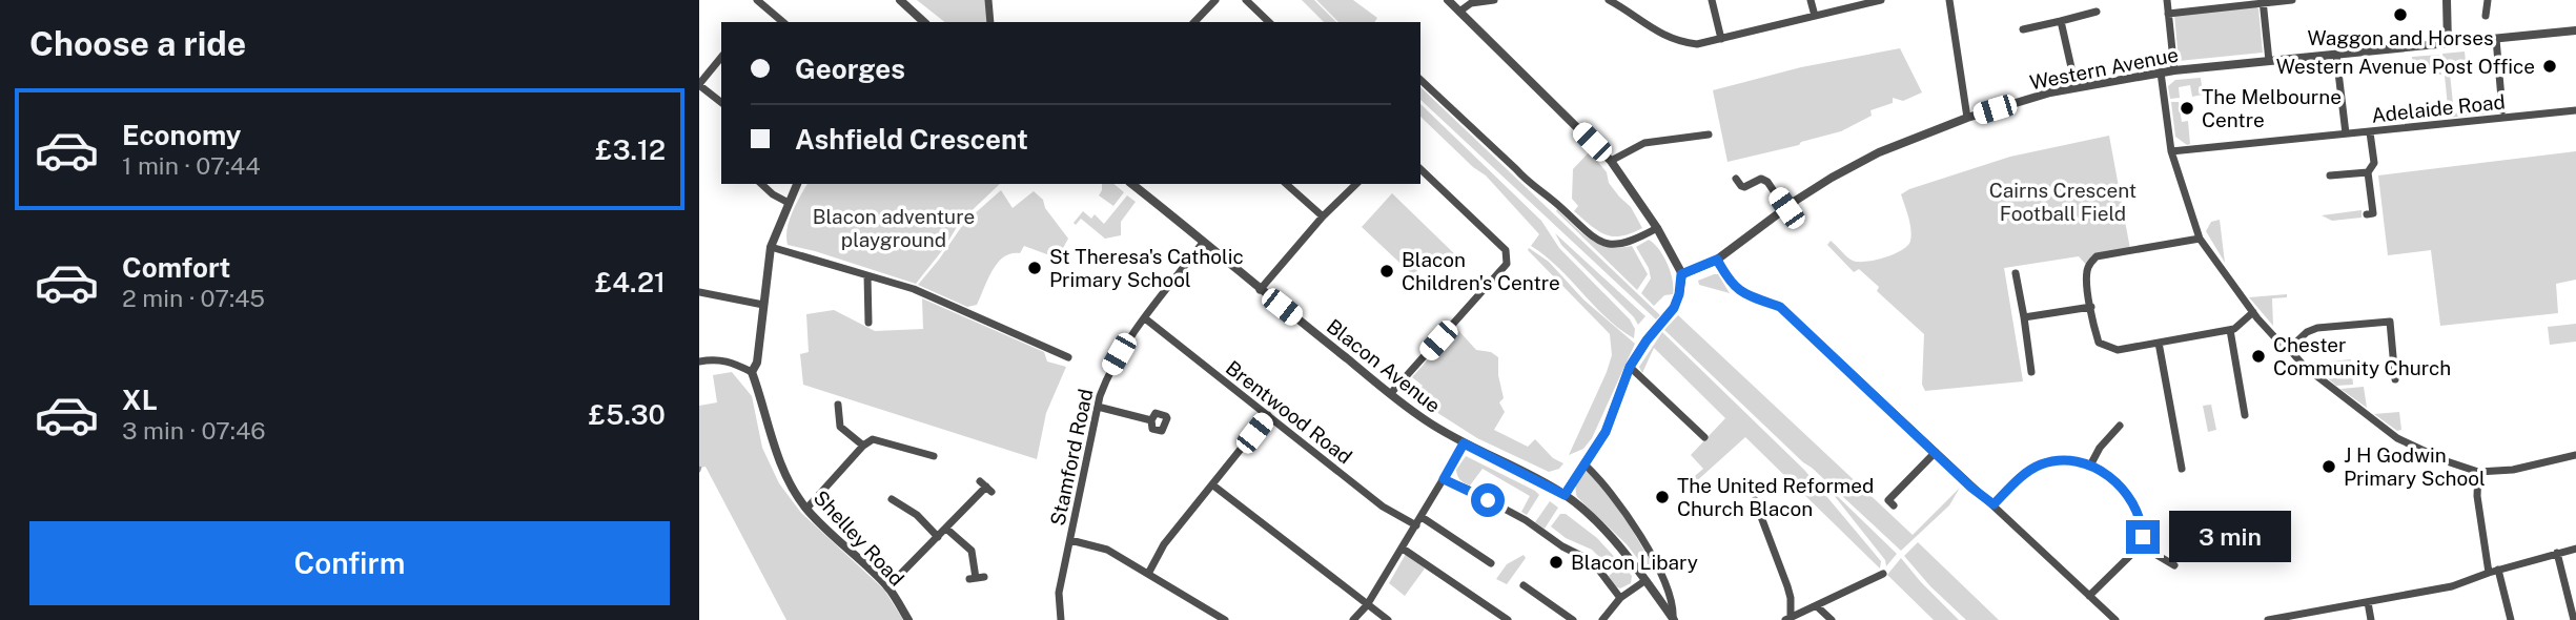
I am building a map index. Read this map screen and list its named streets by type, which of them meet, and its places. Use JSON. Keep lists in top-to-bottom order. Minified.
{"streets":{"street":["Western Avenue","Adelaide Road","Blacon Avenue","Brentwood Road","Stamford Road","Shelley Road"]},"crossings":[["Blacon Avenue","Stamford Road"],["Brentwood Road","Stamford Road"]],"parks":["Cairns Crescent Football Field","Blacon adventure playground"],"places":["Waggon and Horses","Western Avenue Post Office","The Melbourne Centre","St Theresa's Catholic Primary School","Blacon Children's Centre","Chester Community Church","J H Godwin Primary School","The United Reformed Church Blacon","Blacon Libary"],"page":{"heading":"Choose a ride","banner":["Georges","Ashfield Crescent"],"list":[{"name":"Economy","note":"1 min · 07:44","value":"£3.12"},{"name":"Comfort","note":"2 min · 07:45","value":"£4.21"},{"name":"XL","note":"3 min · 07:46","value":"£5.30"}],"buttons":"Confirm","bubble":"3 min"}}
